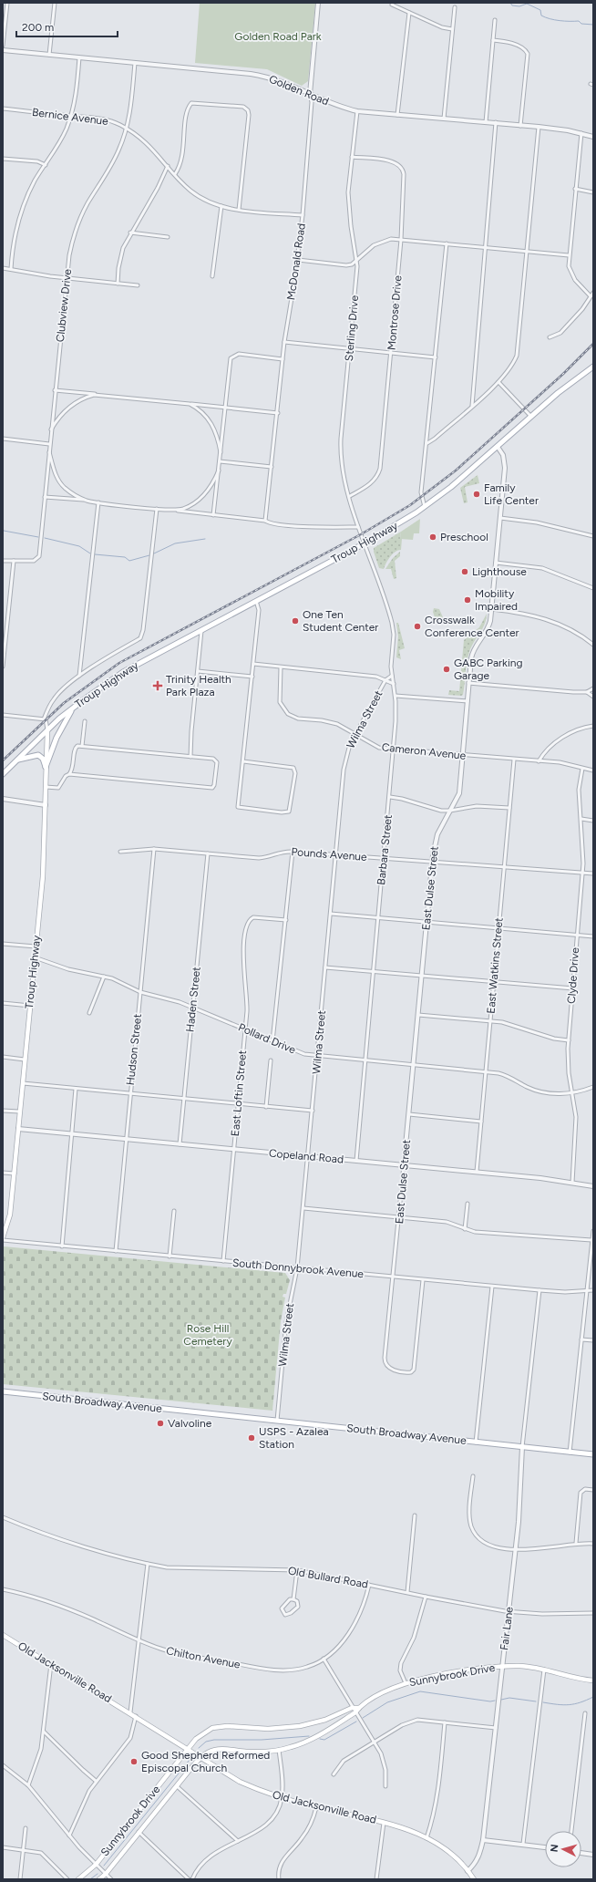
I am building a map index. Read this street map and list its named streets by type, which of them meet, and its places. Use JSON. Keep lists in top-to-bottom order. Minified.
{"streets":{"main road":["Troup Highway","South Broadway Avenue","Old Jacksonville Road","Sunnybrook Drive"],"street":["Golden Road","Bernice Avenue","McDonald Road","Clubview Drive","Montrose Drive","Sterling Drive","Wilma Street","Cameron Avenue","Barbara Street","Pounds Avenue","East Dulse Street","East Watkins Street","Clyde Drive","Haden Street","Pollard Drive","Hudson Street","East Loftin Street","Copeland Road","South Donnybrook Avenue","Old Bullard Road","Fair Lane","Chilton Avenue"]},"crossings":[["Golden Road","McDonald Road"],["Golden Road","Clubview Drive"],["Golden Road","Sterling Drive"],["Bernice Avenue","McDonald Road"],["Bernice Avenue","Clubview Drive"],["Montrose Drive","Sterling Drive"],["Sterling Drive","Troup Highway"],["Sterling Drive","Barbara Street"],["Troup Highway","Barbara Street"],["Troup Highway","East Dulse Street"],["Troup Highway","Pollard Drive"],["Troup Highway","Copeland Road"],["Troup Highway","South Donnybrook Avenue"],["Wilma Street","Cameron Avenue"],["Wilma Street","Barbara Street"],["Wilma Street","Pounds Avenue"],["Wilma Street","Pollard Drive"],["Wilma Street","Copeland Road"],["Wilma Street","South Donnybrook Avenue"],["Wilma Street","South Broadway Avenue"],["Cameron Avenue","Barbara Street"],["Cameron Avenue","East Dulse Street"],["Cameron Avenue","East Watkins Street"],["Cameron Avenue","Clyde Drive"],["Barbara Street","Pounds Avenue"],["Barbara Street","Pollard Drive"],["Barbara Street","Copeland Road"],["Pounds Avenue","East Dulse Street"],["Pounds Avenue","East Watkins Street"],["Pounds Avenue","Clyde Drive"],["Pounds Avenue","Haden Street"],["Pounds Avenue","Hudson Street"],["East Dulse Street","Pollard Drive"],["East Dulse Street","Copeland Road"],["East Dulse Street","South Donnybrook Avenue"],["East Watkins Street","Pollard Drive"],["East Watkins Street","Copeland Road"],["Clyde Drive","Pollard Drive"],["Clyde Drive","Copeland Road"],["Haden Street","Pollard Drive"],["Haden Street","Copeland Road"],["Pollard Drive","Hudson Street"],["Pollard Drive","East Loftin Street"],["Hudson Street","Copeland Road"],["Hudson Street","South Donnybrook Avenue"],["East Loftin Street","Copeland Road"],["East Loftin Street","South Donnybrook Avenue"],["South Broadway Avenue","Fair Lane"],["Old Bullard Road","Fair Lane"],["Old Bullard Road","Chilton Avenue"],["Fair Lane","Old Jacksonville Road"],["Fair Lane","Sunnybrook Drive"],["Old Jacksonville Road","Sunnybrook Drive"]],"parks":["Golden Road Park","Rose Hill Cemetery"],"places":{"other":["Family Life Center","Preschool","Lighthouse","Mobility Impaired","One Ten Student Center","Crosswalk Conference Center","GABC Parking Garage","Valvoline","USPS - Azalea Station","Good Shepherd Reformed Episcopal Church"],"health":["Trinity Health Park Plaza"]},"scale_bar":"200 m","north":"left"}
